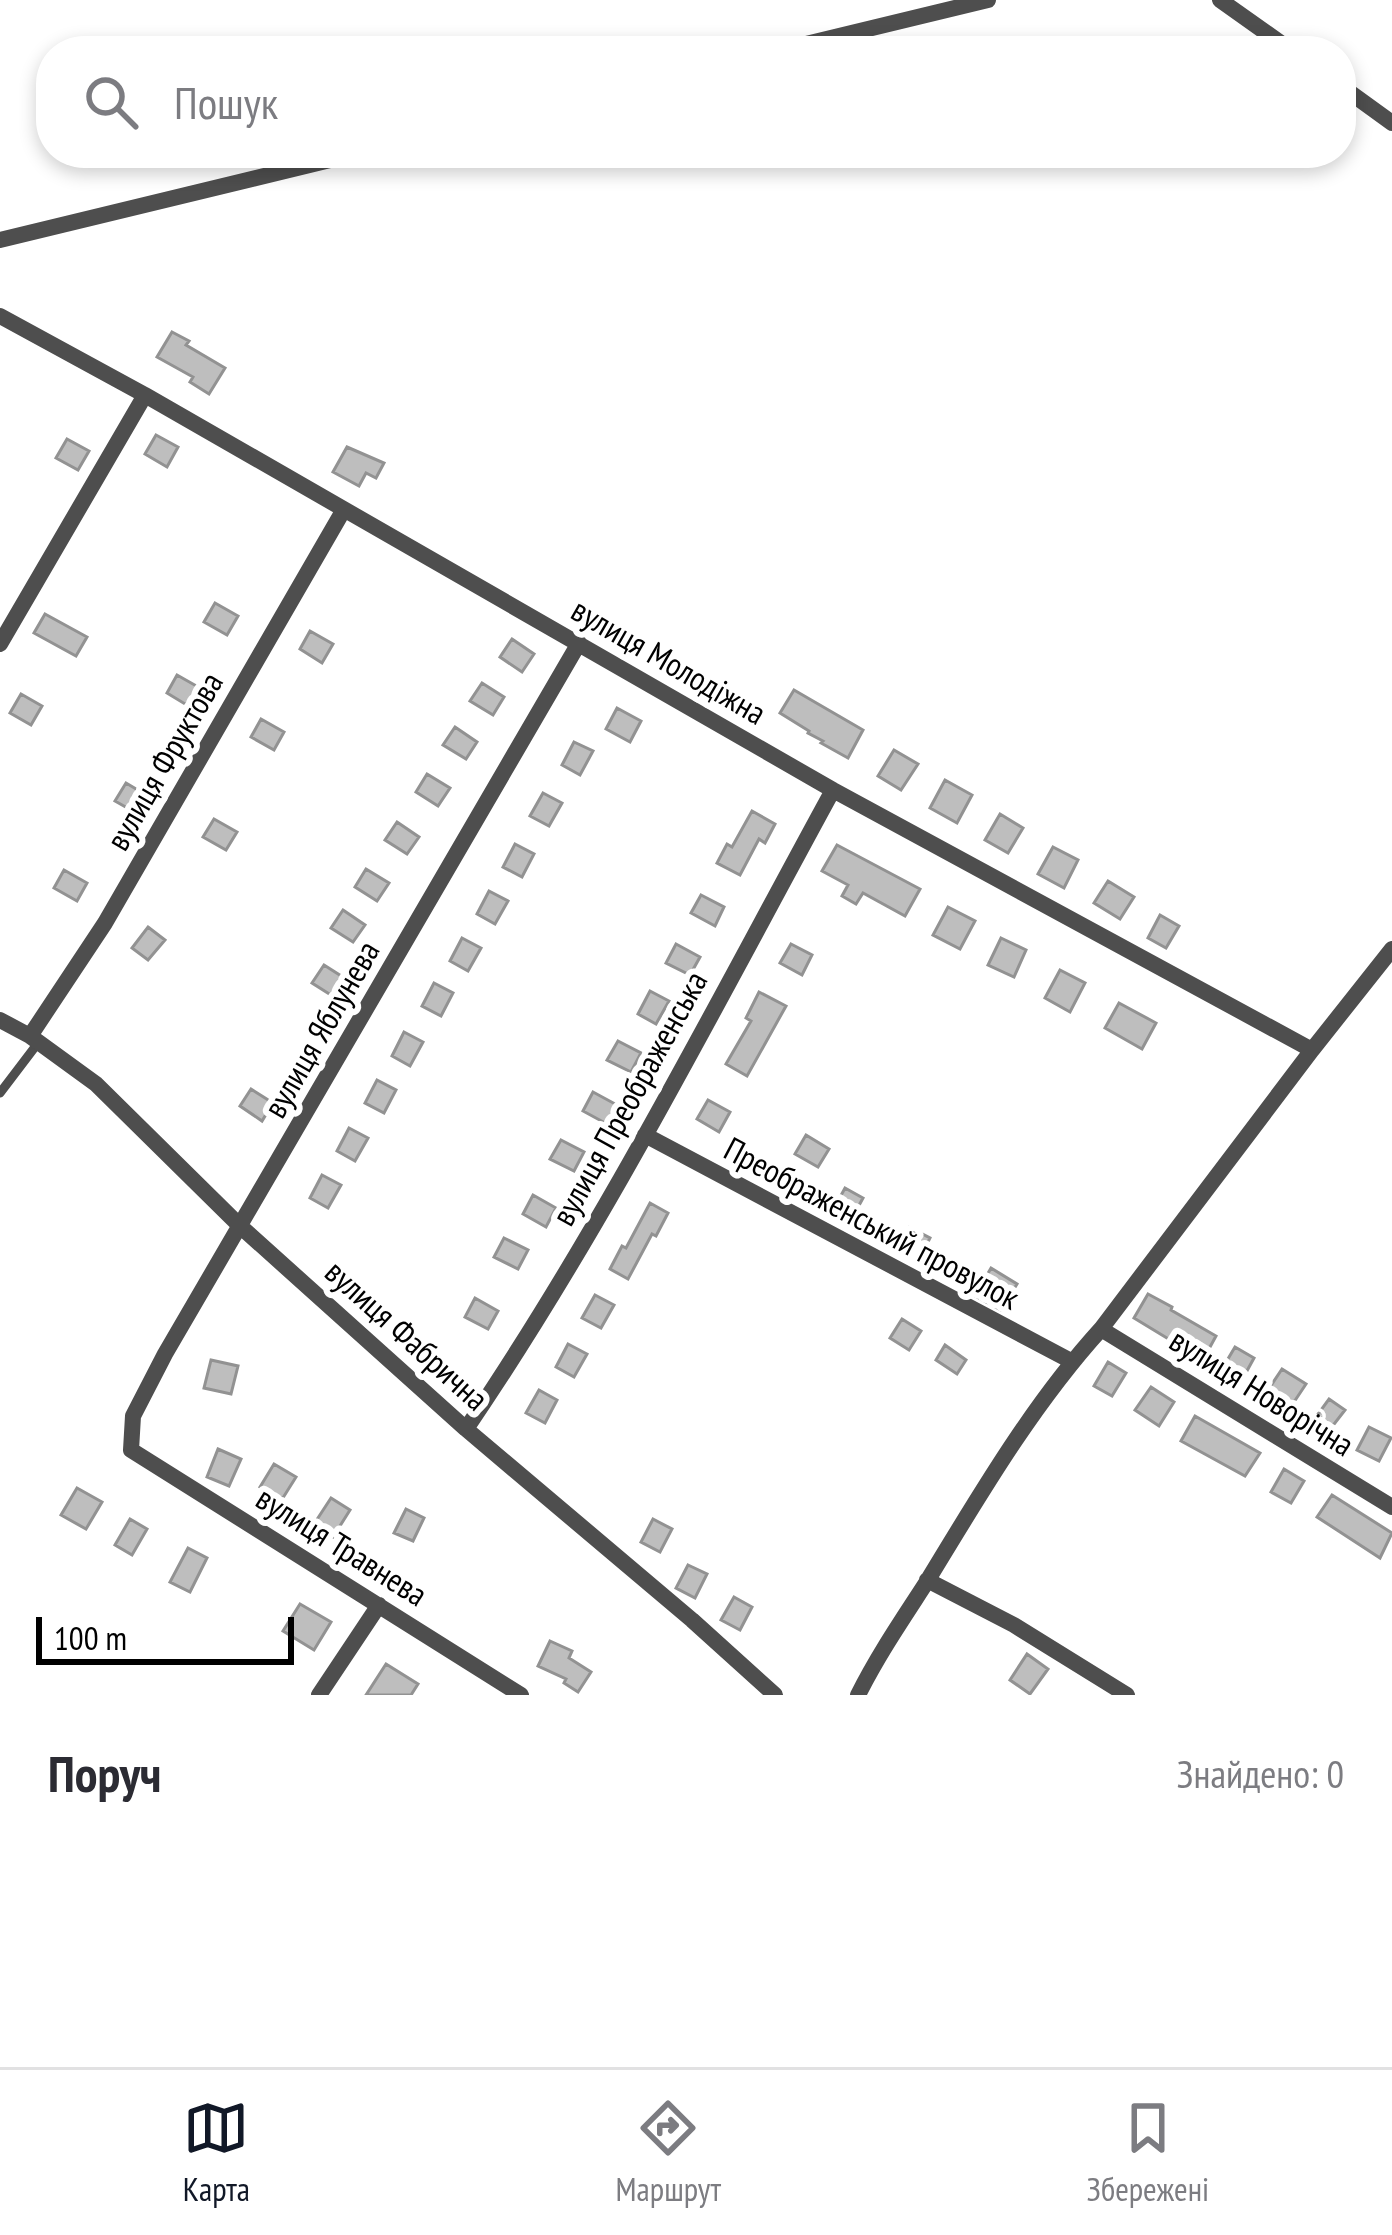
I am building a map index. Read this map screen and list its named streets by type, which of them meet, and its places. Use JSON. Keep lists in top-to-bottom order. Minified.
{"streets":{"street":["вулиця Молодіжна","вулиця Фруктова","вулиця Яблунева","вулиця Преображенська","Преображенський провулок","вулиця Фабрична","вулиця Новорічна","вулиця Травнева"]},"crossings":[["вулиця Молодіжна","вулиця Фруктова"],["вулиця Молодіжна","вулиця Яблунева"],["вулиця Молодіжна","вулиця Преображенська"],["вулиця Фруктова","вулиця Фабрична"],["вулиця Яблунева","вулиця Фабрична"],["вулиця Яблунева","вулиця Травнева"],["вулиця Преображенська","Преображенський провулок"],["вулиця Преображенська","вулиця Фабрична"]],"scale_bar":"100 m","page":{"search":"Пошук","scale":"100 m","heading":["Поруч","Знайдено: 0"],"nav":["Карта","Маршрут","Збережені"]}}
